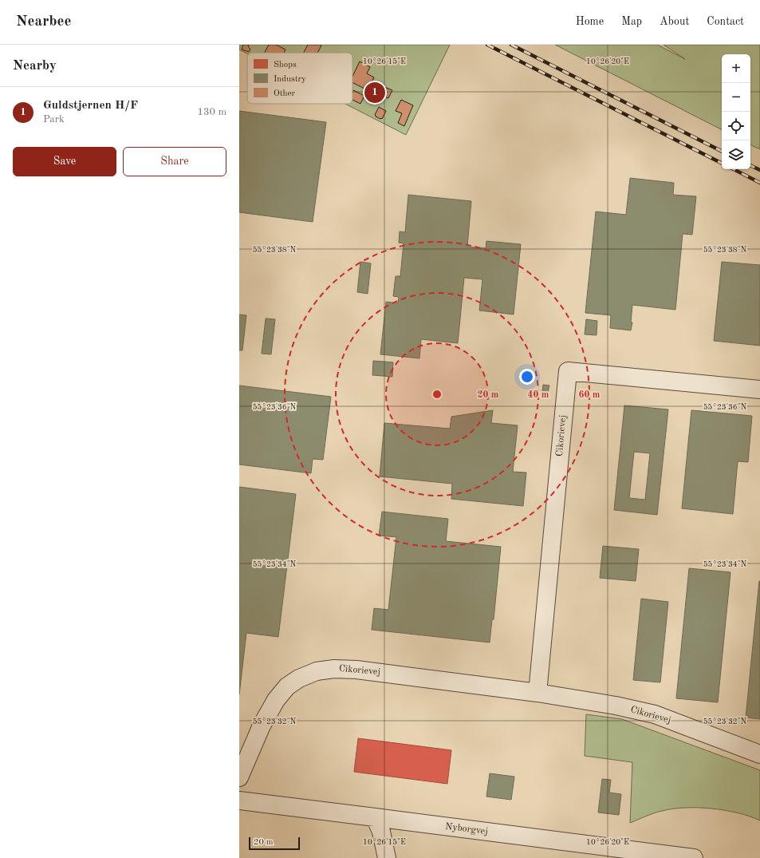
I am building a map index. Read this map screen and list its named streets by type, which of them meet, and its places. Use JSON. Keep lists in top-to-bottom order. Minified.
{"streets":{"street":["Cikorievej","Nyborgvej"]},"legend":["Shops","Industry","Other"],"scale_bar":"20 m","page":{"header":"Nearbee","nav":["Home","Map","About","Contact"],"heading":"Nearby","map_buttons":["+","−"],"pins":"1","list":[{"mark":"1","name":"Guldstjernen H/F","note":"Park","value":"130 m"}],"buttons":["Save","Share"],"scale":"20 m"},"coordinates":["10°26'15\"E","10°26'20\"E","55°23'38\"N","55°23'36\"N","55°23'34\"N","55°23'32\"N"],"rings":["20 m","40 m","60 m"]}
